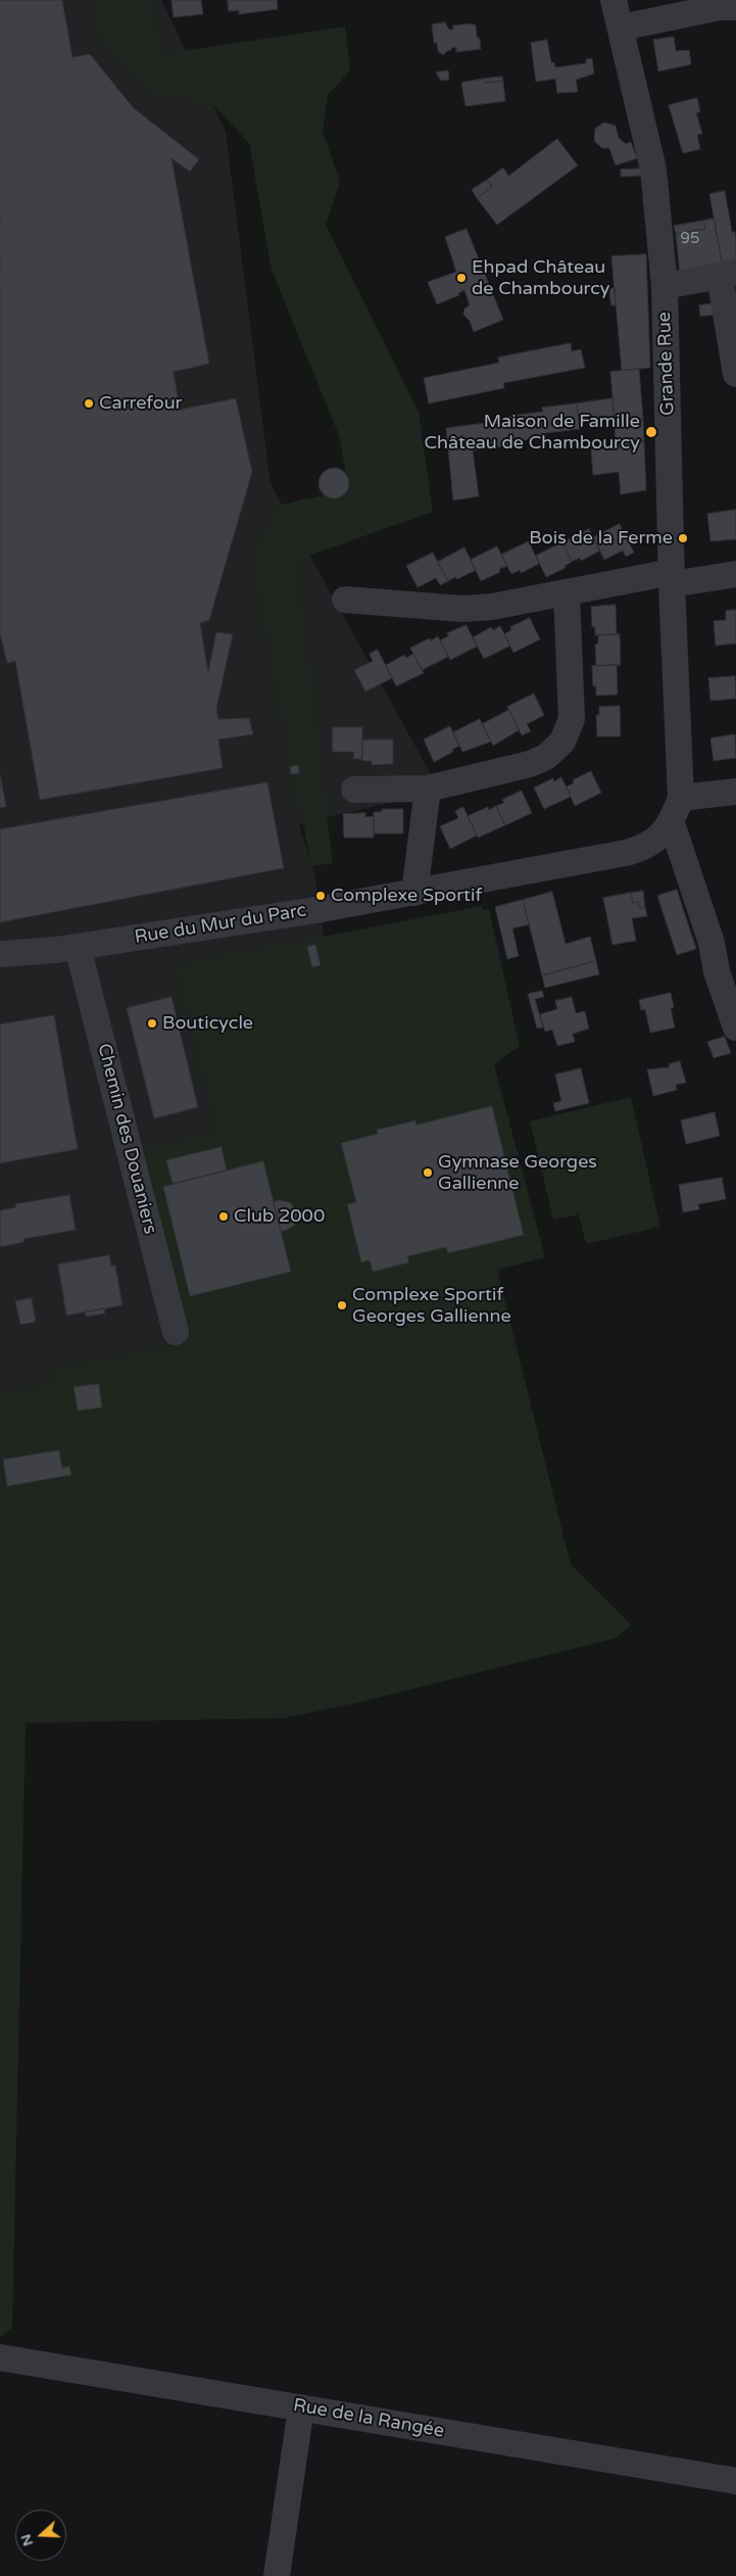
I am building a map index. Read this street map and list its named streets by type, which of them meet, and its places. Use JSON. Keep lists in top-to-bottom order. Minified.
{"streets":{"street":["Grande Rue","Rue du Mur du Parc","Chemin des Douaniers","Rue de la Rangée"]},"crossings":[["Grande Rue","Rue du Mur du Parc"],["Rue du Mur du Parc","Chemin des Douaniers"]],"places":["Ehpad Château de Chambourcy","Carrefour","Maison de Famille Château de Chambourcy","Bois de la Ferme","Complexe Sportif","Bouticycle","Gymnase Georges Gallienne","Club 2000","Complexe Sportif Georges Gallienne"],"house_numbers":["95"],"north":"left"}
